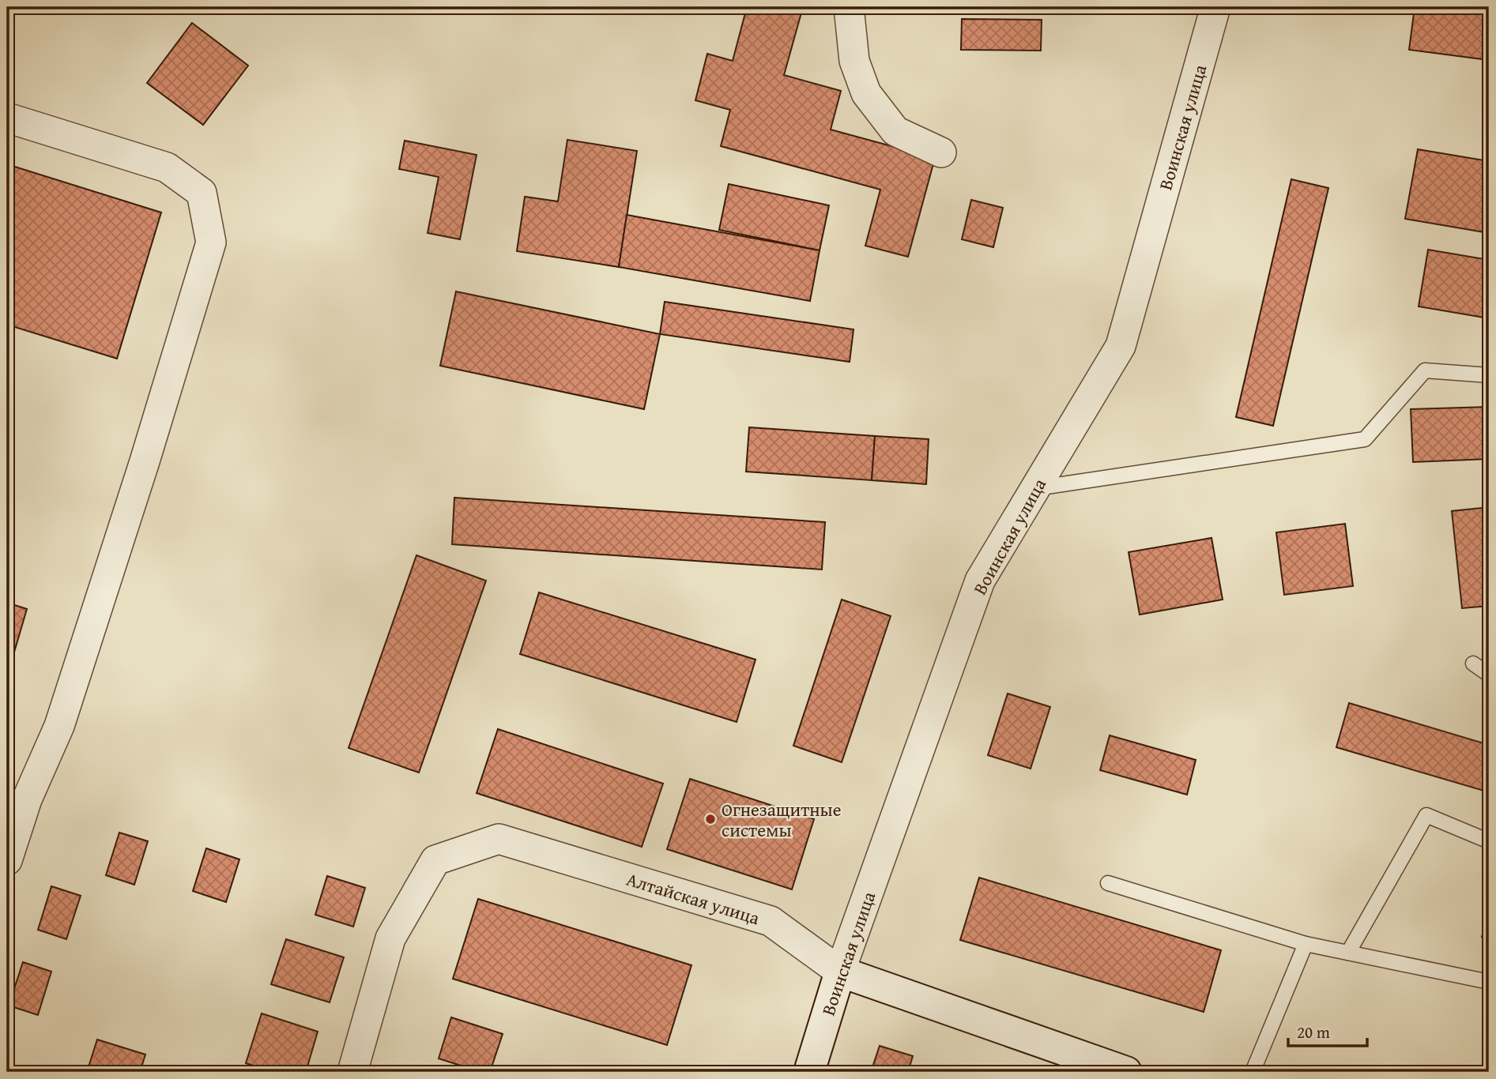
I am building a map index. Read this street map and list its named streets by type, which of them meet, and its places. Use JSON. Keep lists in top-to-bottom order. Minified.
{"streets":{"street":["Воинская улица","Алтайская улица"]},"crossings":[["Воинская улица","Алтайская улица"]],"places":["Огнезащитные системы"],"scale_bar":"20 m"}
